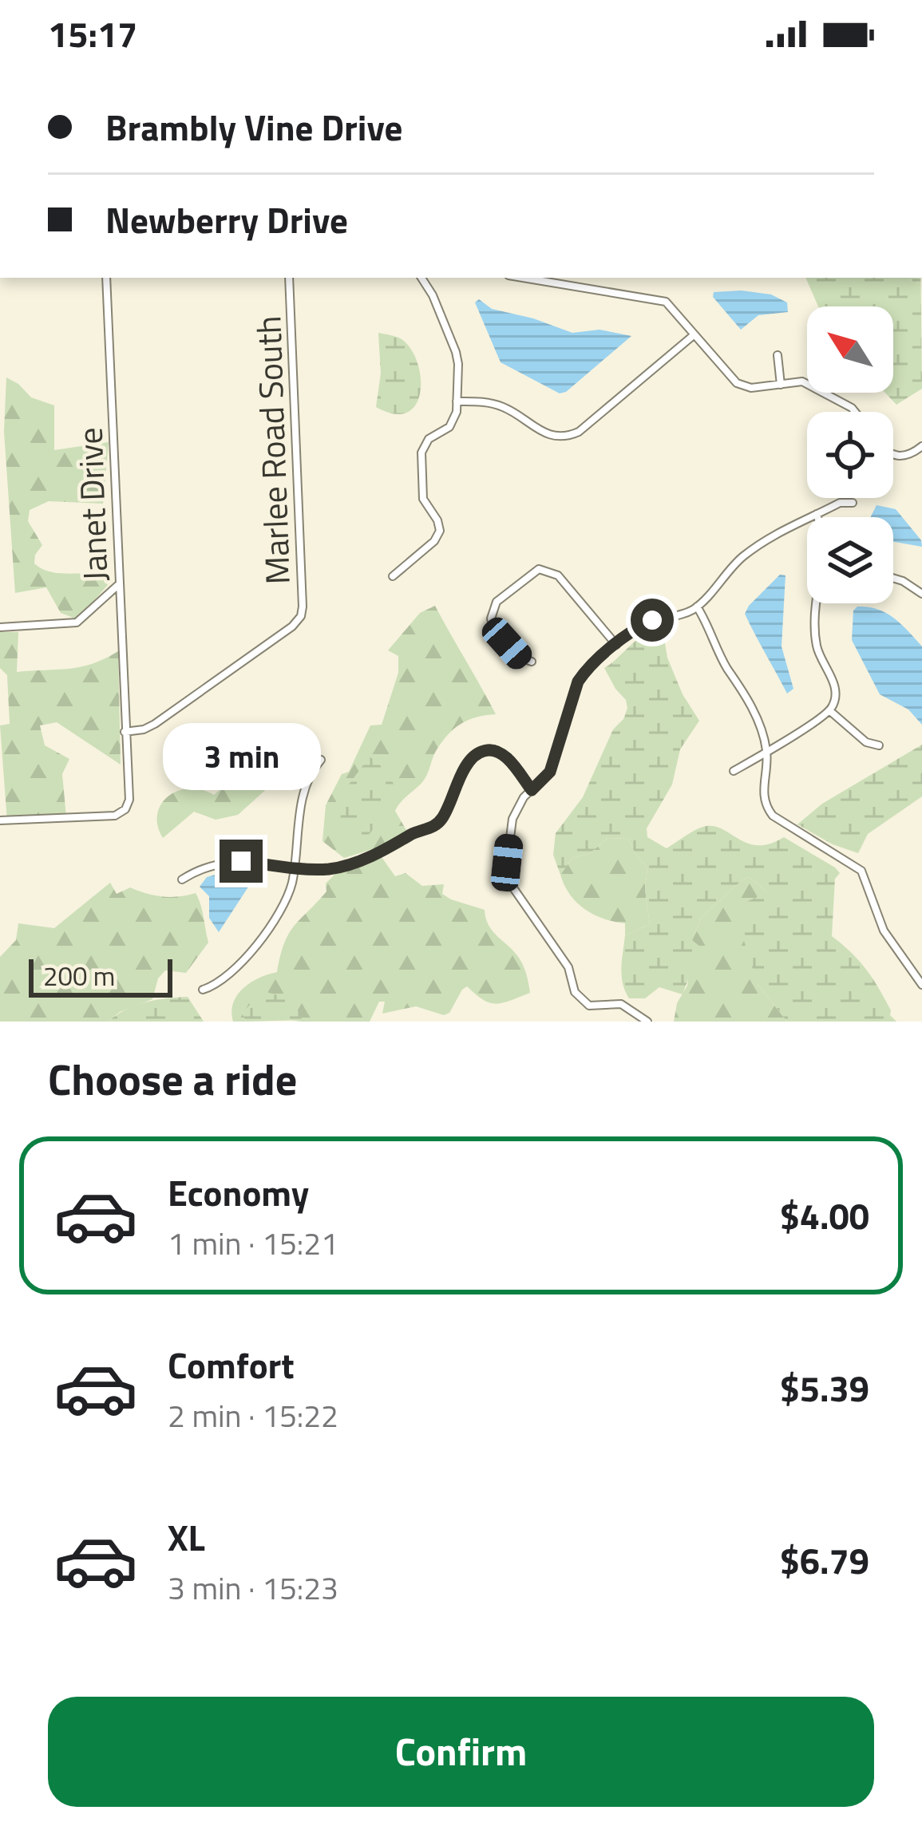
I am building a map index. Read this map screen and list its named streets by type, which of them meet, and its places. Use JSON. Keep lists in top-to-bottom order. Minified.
{"streets":{"street":["Marlee Road South","Janet Drive"]},"crossings":[["Marlee Road South","Janet Drive"]],"scale_bar":"200 m","north":"top left","page":{"status":"15:17","banner":["Brambly Vine Drive","Newberry Drive"],"bubble":"3 min","scale":"200 m","heading":"Choose a ride","list":[{"name":"Economy","note":"1 min · 15:21","value":"$4.00"},{"name":"Comfort","note":"2 min · 15:22","value":"$5.39"},{"name":"XL","note":"3 min · 15:23","value":"$6.79"}],"buttons":"Confirm"}}
